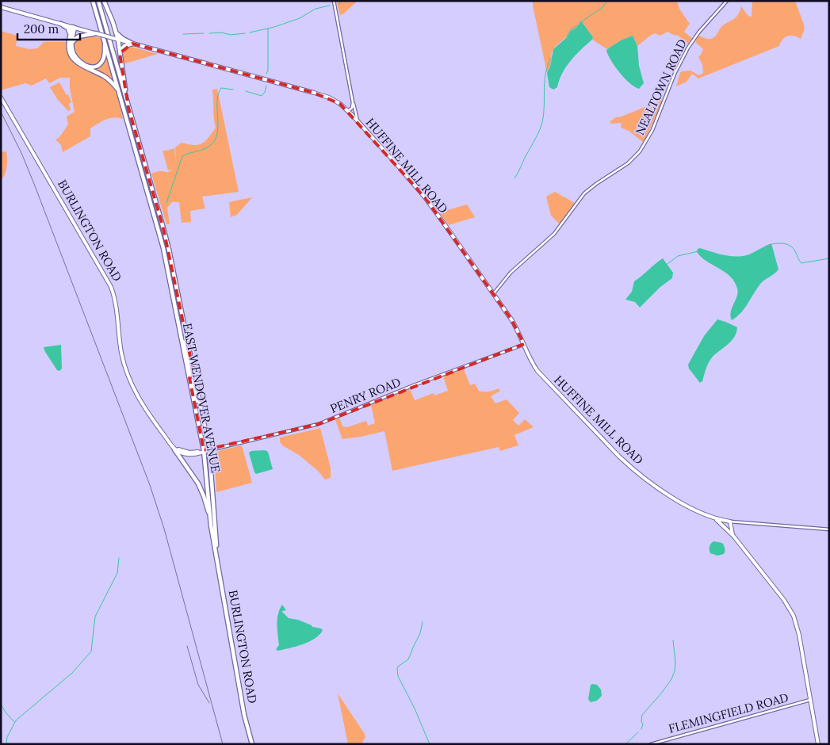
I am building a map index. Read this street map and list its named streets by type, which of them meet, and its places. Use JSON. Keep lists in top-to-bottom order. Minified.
{"streets":{"highway":["BURLINGTON ROAD","EAST WENDOVER AVENUE"],"main road":["HUFFINE MILL ROAD"],"street":["NEALTOWN ROAD","PENRY ROAD","FLEMINGFIELD ROAD"]},"crossings":[["NEALTOWN ROAD","HUFFINE MILL ROAD"],["HUFFINE MILL ROAD","PENRY ROAD"],["BURLINGTON ROAD","PENRY ROAD"],["BURLINGTON ROAD","EAST WENDOVER AVENUE"],["PENRY ROAD","EAST WENDOVER AVENUE"]],"scale_bar":"200 m"}
